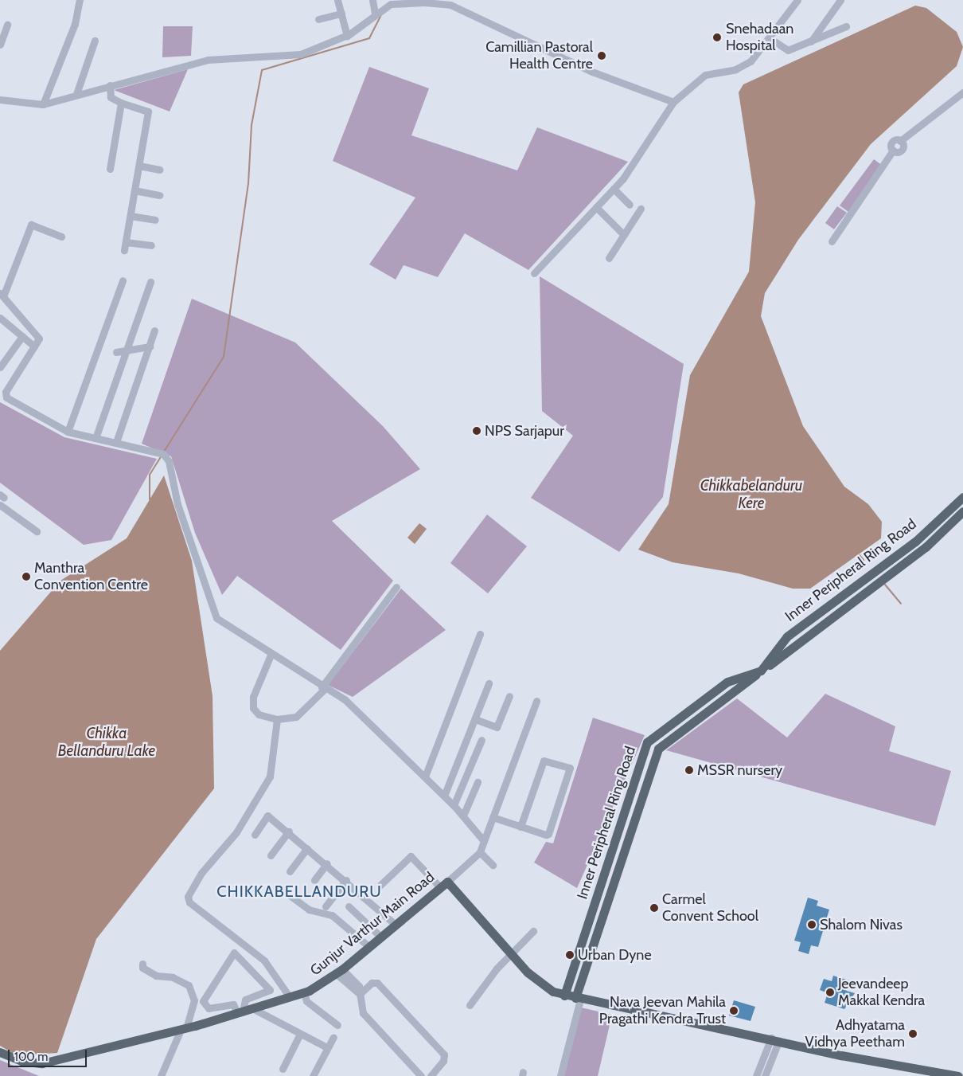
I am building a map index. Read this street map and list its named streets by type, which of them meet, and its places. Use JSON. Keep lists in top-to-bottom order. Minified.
{"streets":{"main road":["Inner Peripheral Ring Road","Gunjur Varthur Main Road"]},"crossings":[["Inner Peripheral Ring Road","Gunjur Varthur Main Road"]],"districts":["CHIKKABELLANDURU"],"water":["Chikkabelanduru Kere","Chikka Bellanduru Lake"],"places":["Snehadaan Hospital","Camillian Pastoral Health Centre","NPS Sarjapur","Manthra Convention Centre","MSSR nursery","Carmel Convent School","Shalom Nivas","Urban Dyne","Jeevandeep Makkal Kendra","Nava Jeevan Mahila Pragathi Kendra Trust","Adhyatama Vidhya Peetham"],"scale_bar":"100 m"}
